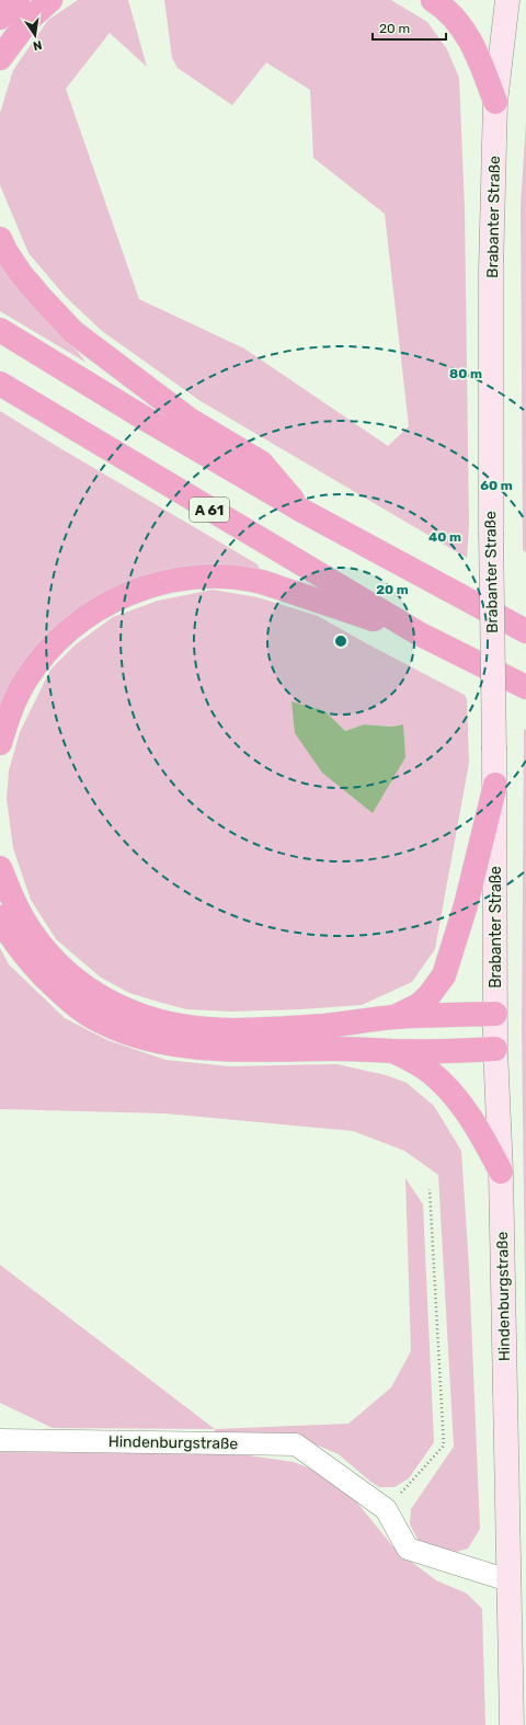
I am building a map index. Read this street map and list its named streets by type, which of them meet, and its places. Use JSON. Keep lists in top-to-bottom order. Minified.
{"streets":{"highway":["A 61"],"main road":["Brabanter Straße","Hindenburgstraße"]},"crossings":[["Brabanter Straße","Hindenburgstraße"]],"scale_bar":"20 m","north":"bottom","rings":["80 m","60 m","40 m","20 m"]}
